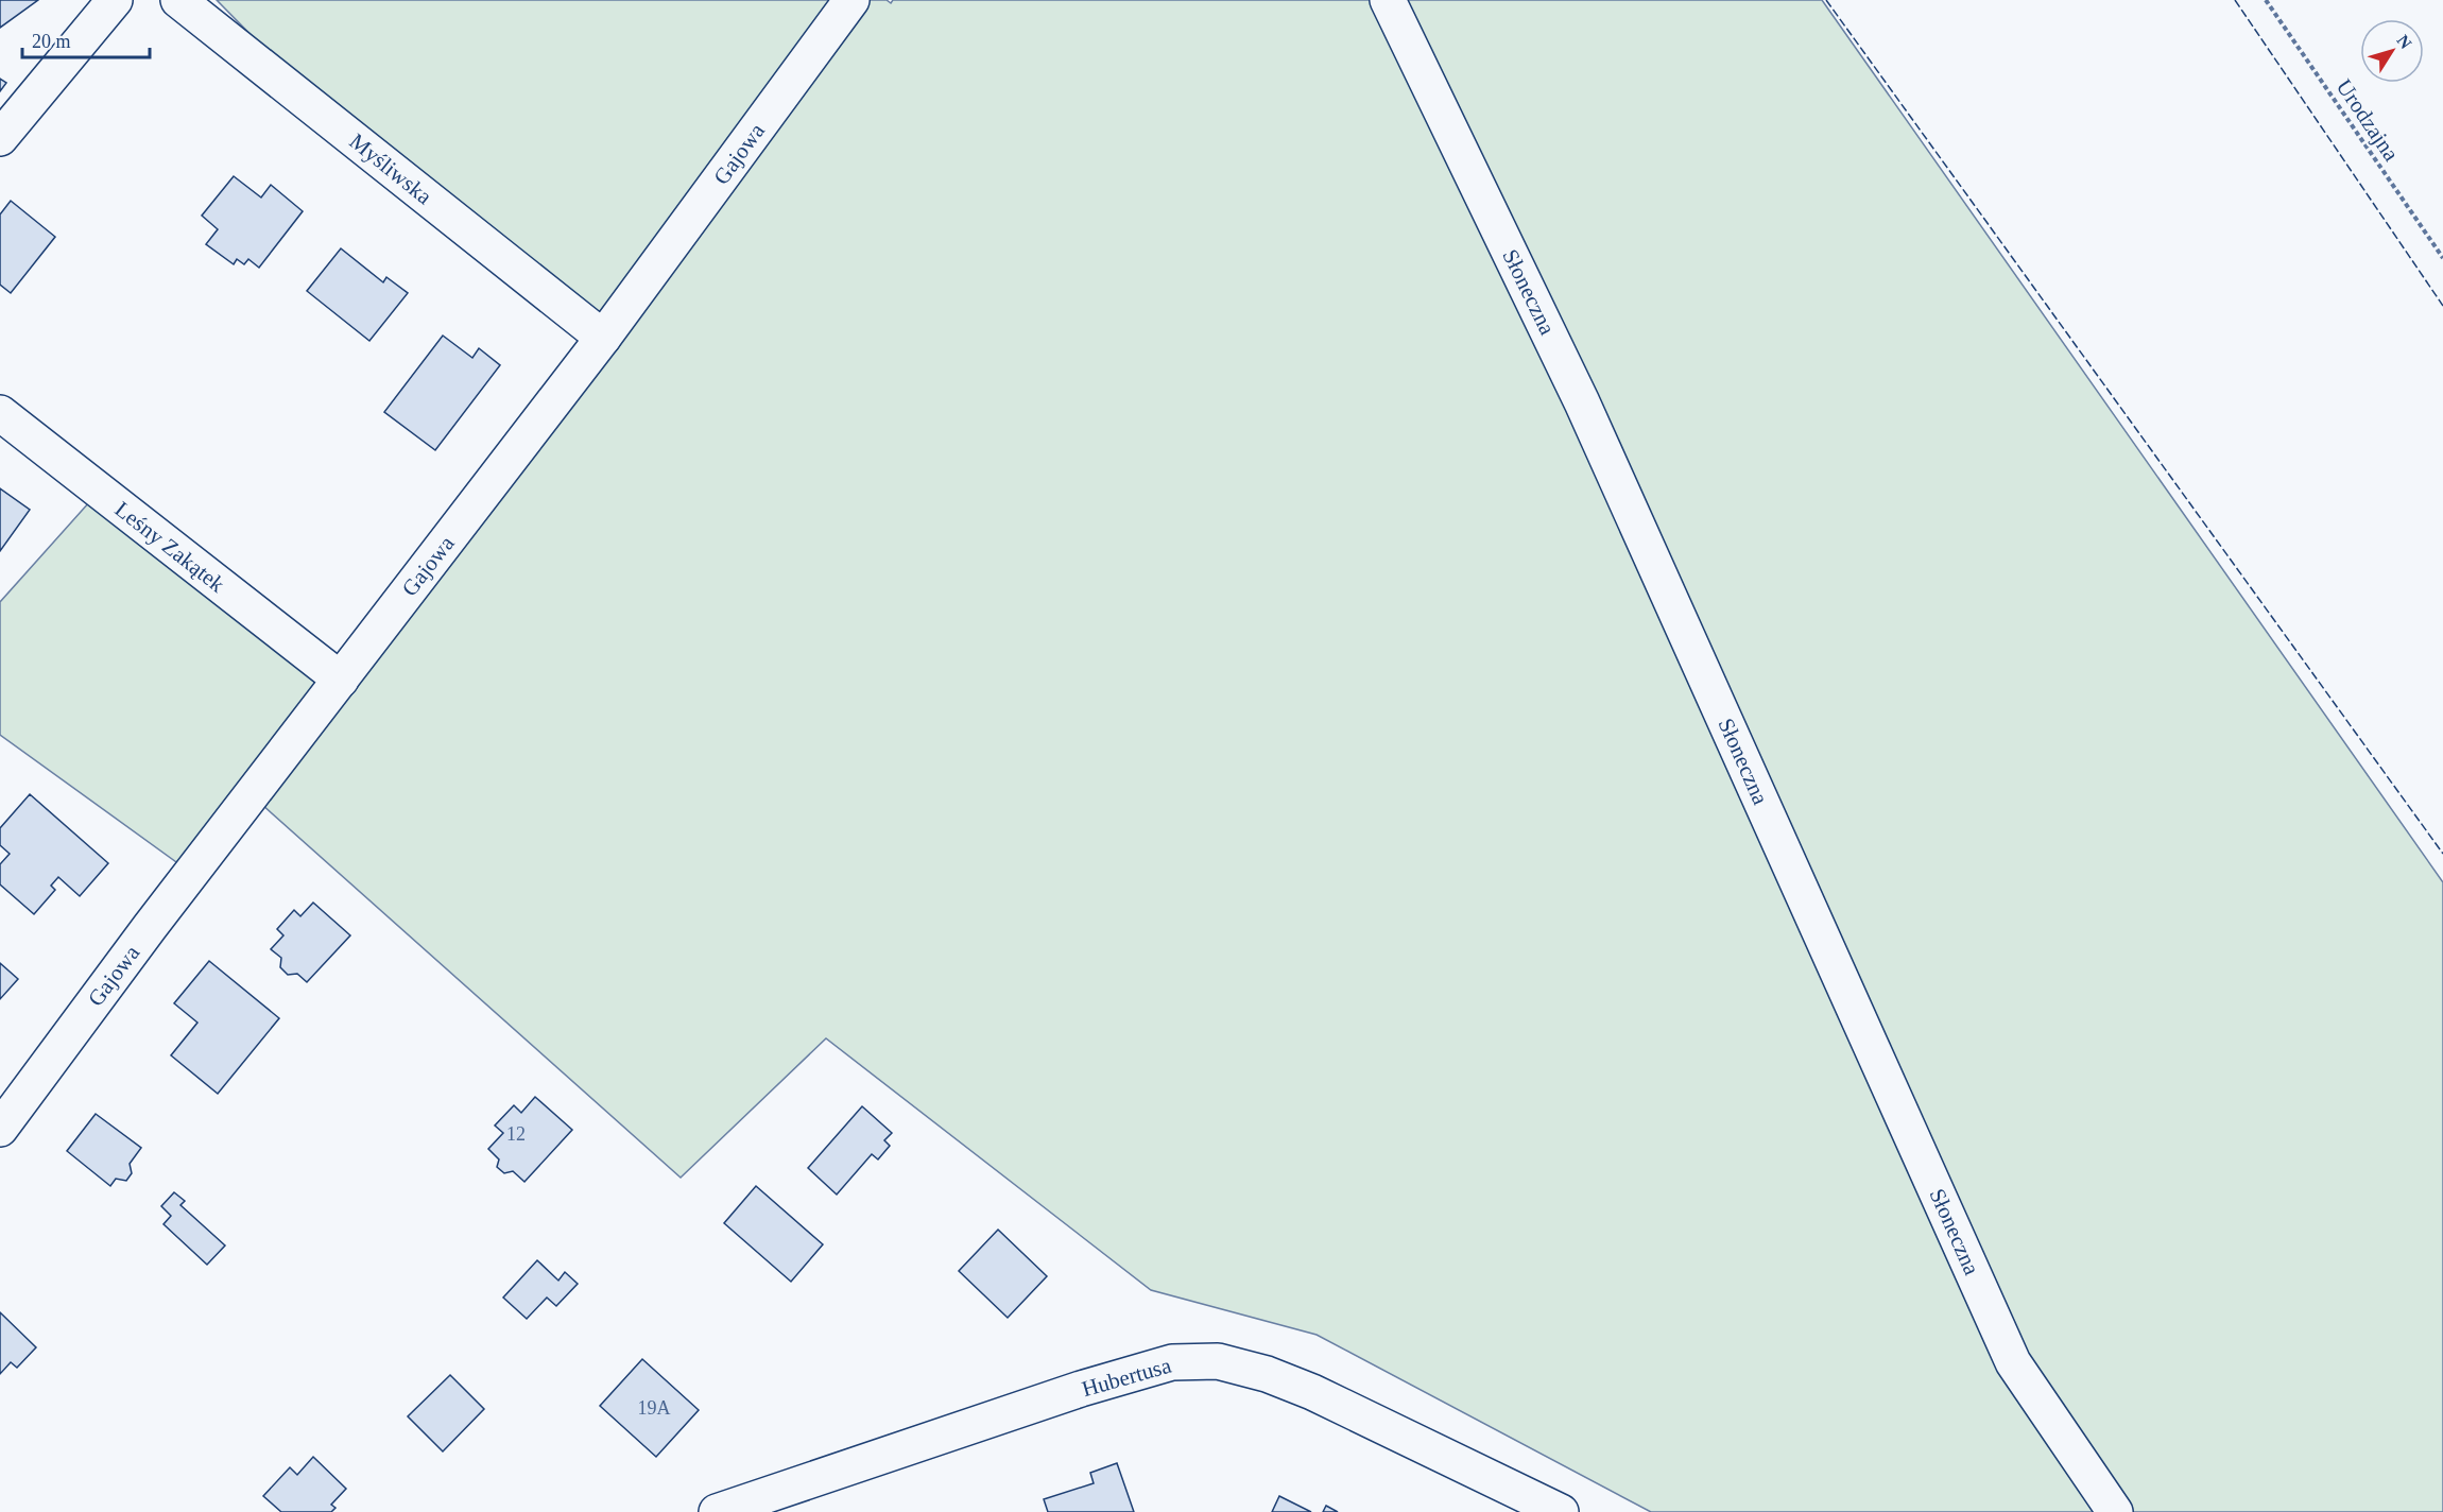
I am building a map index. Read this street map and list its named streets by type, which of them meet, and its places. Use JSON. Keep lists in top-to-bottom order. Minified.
{"streets":{"street":["Gajowa","Myśliwska","Słoneczna","Leśny Zakątek","Hubertusa"],"path":["Urodzajna"]},"crossings":[["Gajowa","Myśliwska"],["Gajowa","Leśny Zakątek"]],"house_numbers":["12","19A"],"scale_bar":"20 m","north":"top right"}
